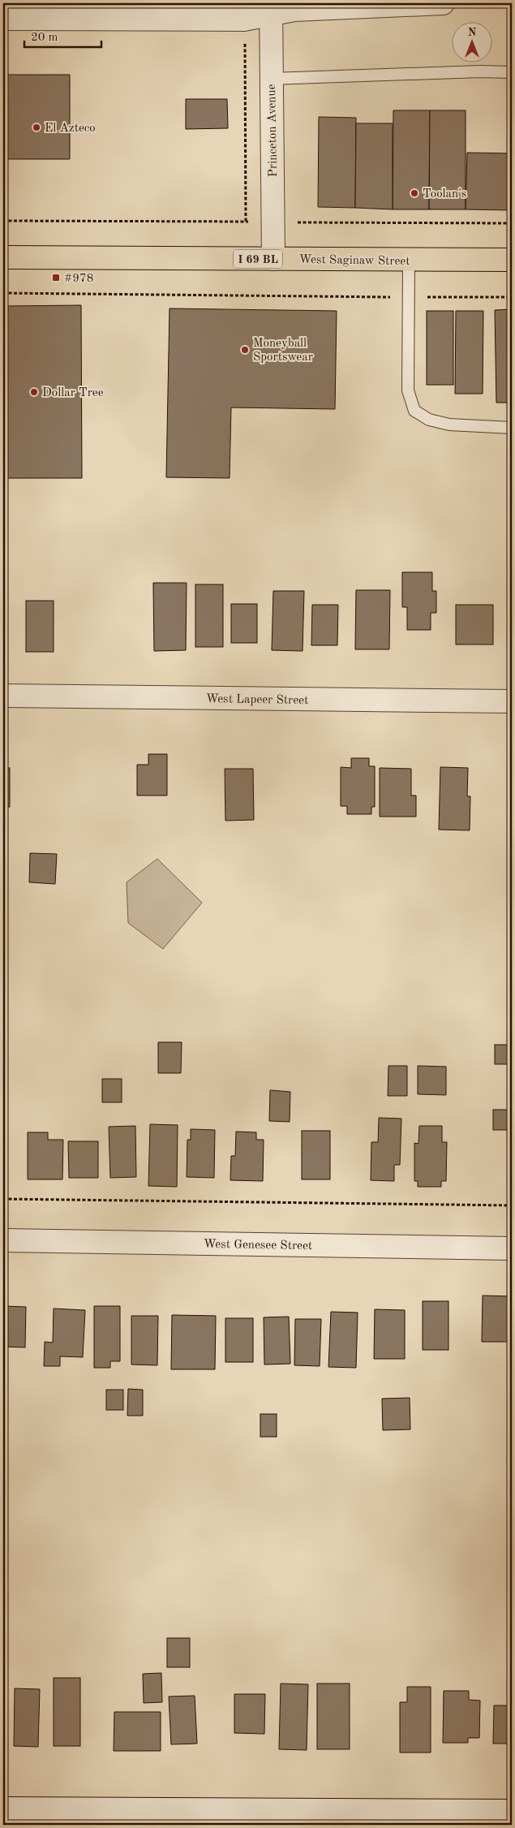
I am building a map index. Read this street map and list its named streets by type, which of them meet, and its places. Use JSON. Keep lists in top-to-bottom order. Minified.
{"streets":{"main road":["I 69 BL","West Saginaw Street"],"street":["Princeton Avenue","West Lapeer Street","West Genesee Street"]},"crossings":[["Princeton Avenue","West Saginaw Street"]],"places":{"other":["El Azteco","Toolan's","Moneyball Sportswear","Dollar Tree"],"transit":["#978"]},"scale_bar":"20 m","north":"top"}
